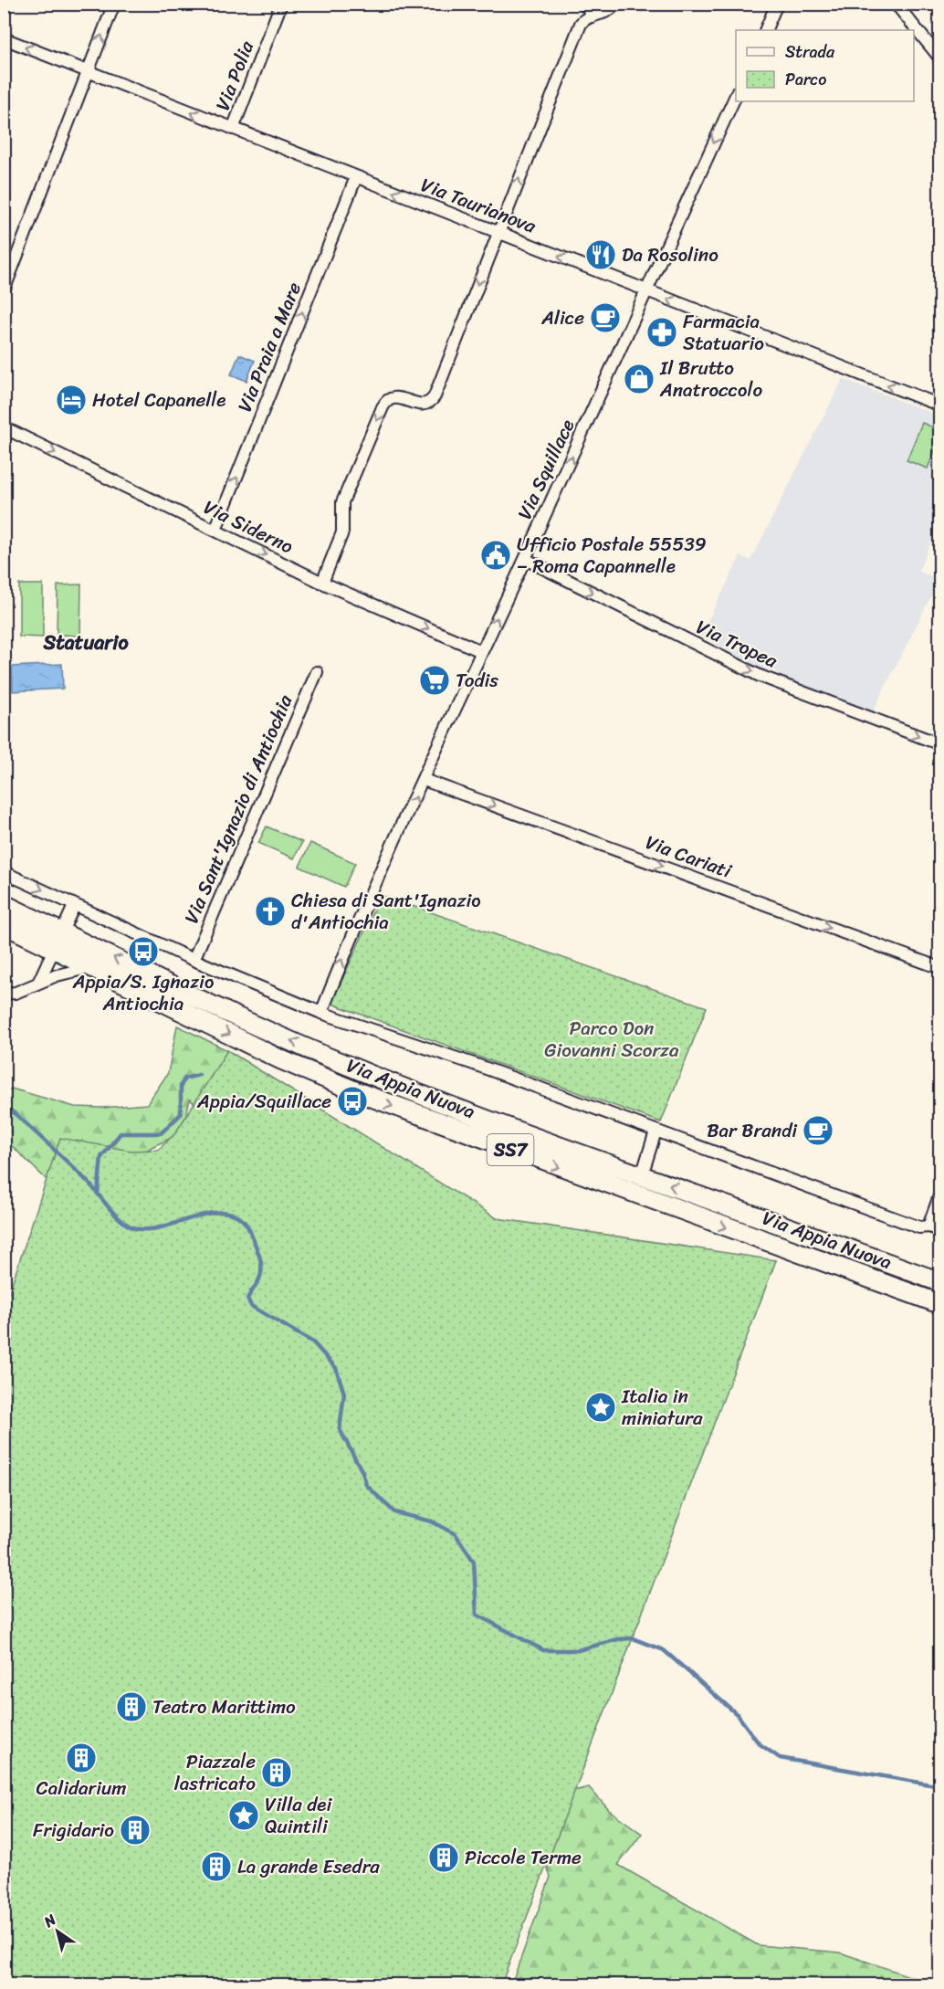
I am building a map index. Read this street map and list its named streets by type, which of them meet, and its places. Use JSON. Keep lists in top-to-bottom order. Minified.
{"streets":{"main road":["Via Appia Nuova","SS7"],"street":["Via Polia","Via Taurianova","Via Praia a Mare","Via Squillace","Via Siderno","Via Tropea","Via Sant'Ignazio di Antiochia","Via Cariati"]},"crossings":[["Via Polia","Via Taurianova"],["Via Taurianova","Via Praia a Mare"],["Via Taurianova","Via Squillace"],["Via Praia a Mare","Via Siderno"],["Via Squillace","Via Siderno"],["Via Squillace","Via Tropea"],["Via Squillace","Via Cariati"]],"one_way":["Via Taurianova","Via Praia a Mare","Via Siderno","Via Tropea","Via Cariati"],"districts":["Statuario"],"parks":["Parco Don Giovanni Scorza"],"places":{"restaurant":["Da Rosolino"],"cafe":["Alice","Bar Brandi"],"pharmacy":["Farmacia Statuario"],"shop":["Il Brutto Anatroccolo"],"hotel":["Hotel Capanelle"],"public building":["Ufficio Postale 55539 – Roma Capannelle"],"supermarket":["Todis"],"church":["Chiesa di Sant'Ignazio d'Antiochia"],"bus stop":["Appia/S. Ignazio Antiochia","Appia/Squillace"],"place":["Italia in miniatura","Villa dei Quintili"],"building":["Teatro Marittimo","Calidarium","Piazzale lastricato","Frigidario","Piccole Terme","La grande Esedra"]},"legend":["Strada","Parco"],"north":"top left"}
